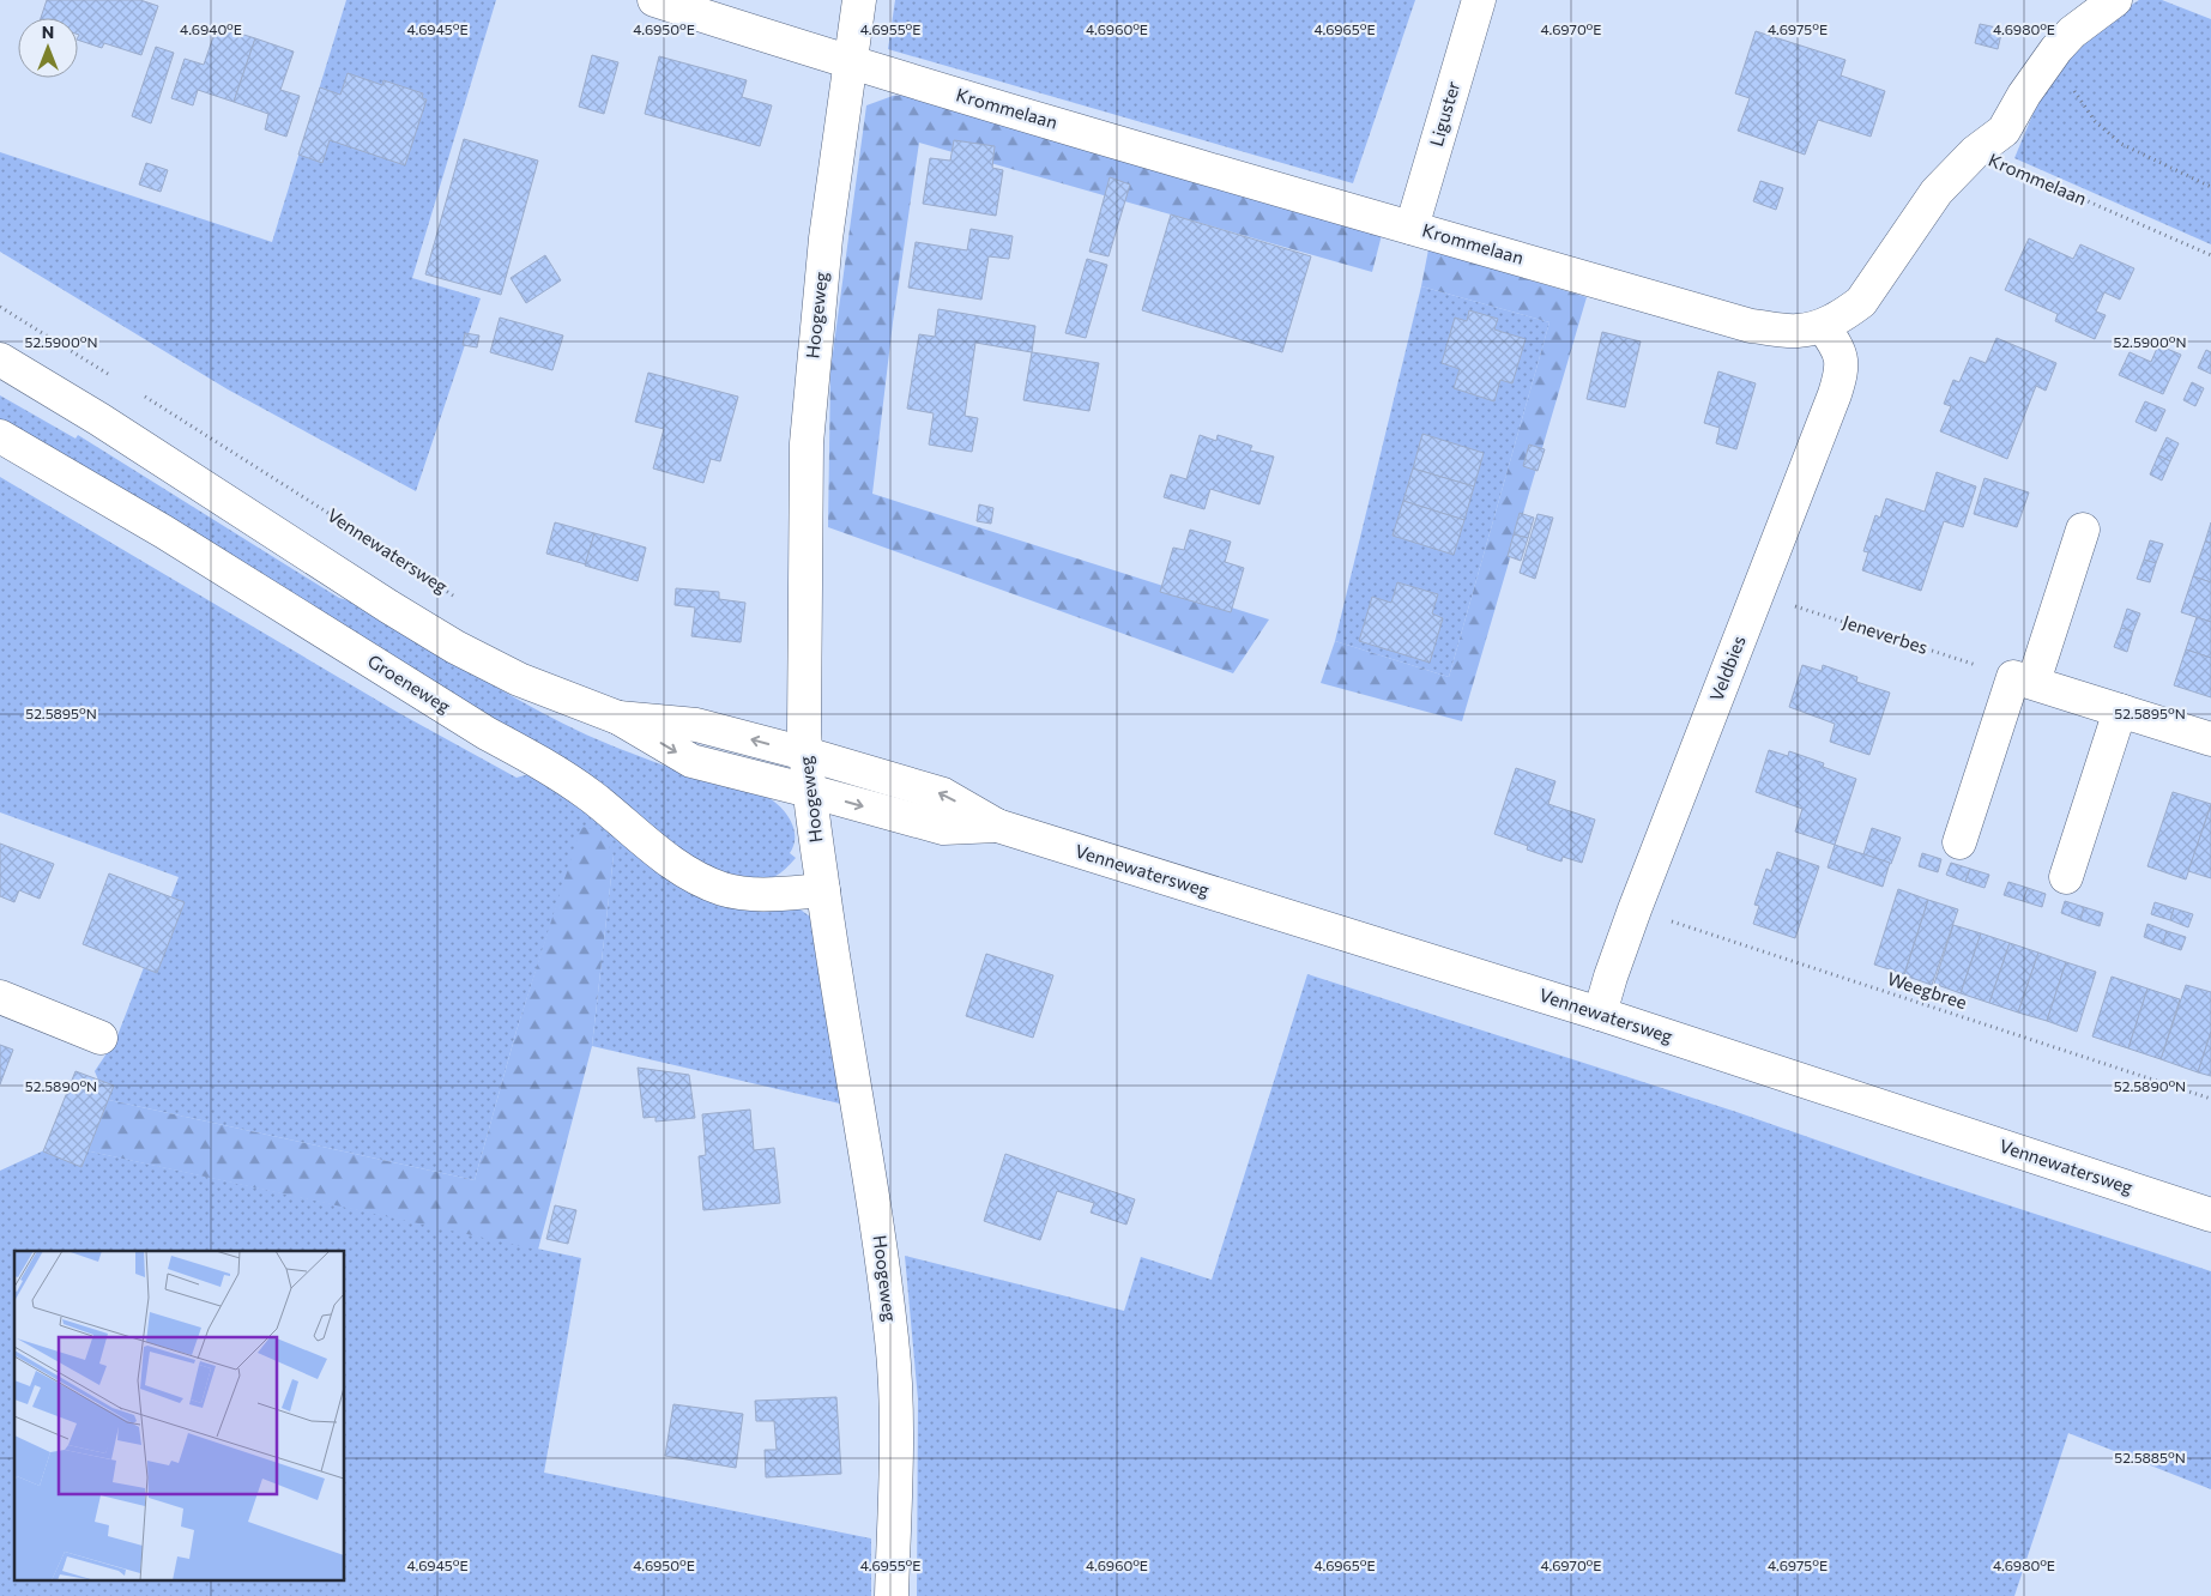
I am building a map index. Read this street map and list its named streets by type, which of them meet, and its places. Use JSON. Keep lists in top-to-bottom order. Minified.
{"streets":{"street":["Krommelaan","Liguster","Hoogeweg","Vennewatersweg","Veldbies","Groeneweg"],"path":["Jeneverbes","Weegbree"]},"crossings":[["Krommelaan","Liguster"],["Krommelaan","Hoogeweg"],["Krommelaan","Veldbies"],["Hoogeweg","Vennewatersweg"],["Hoogeweg","Groeneweg"],["Vennewatersweg","Veldbies"],["Jeneverbes","Veldbies"],["Veldbies","Weegbree"]],"north":"top","coordinates":["4.6940°E","4.6945°E","4.6950°E","4.6955°E","4.6960°E","4.6965°E","4.6970°E","4.6975°E","4.6980°E","52.5900°N","52.5895°N","52.5890°N","52.5885°N"]}
